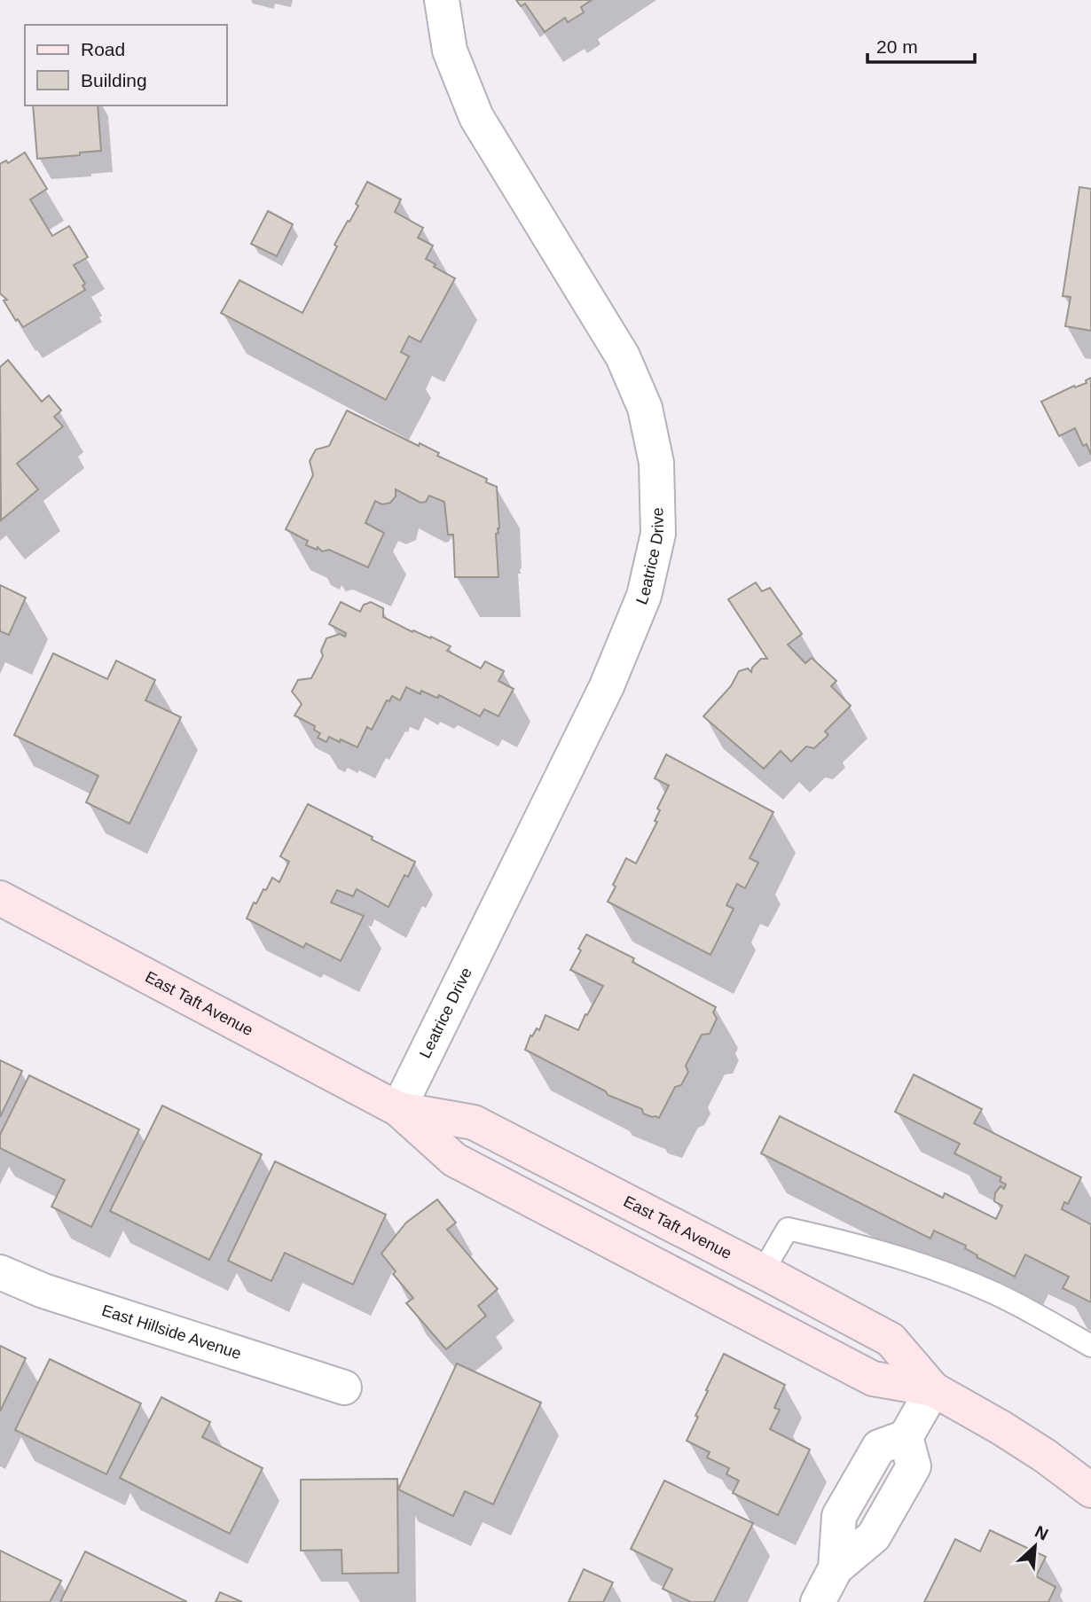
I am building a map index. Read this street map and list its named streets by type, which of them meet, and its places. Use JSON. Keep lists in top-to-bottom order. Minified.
{"streets":{"street":["Leatrice Drive","East Taft Avenue","East Hillside Avenue"]},"crossings":[["Leatrice Drive","East Taft Avenue"]],"legend":["Road","Building"],"scale_bar":"20 m","north":"top right"}
